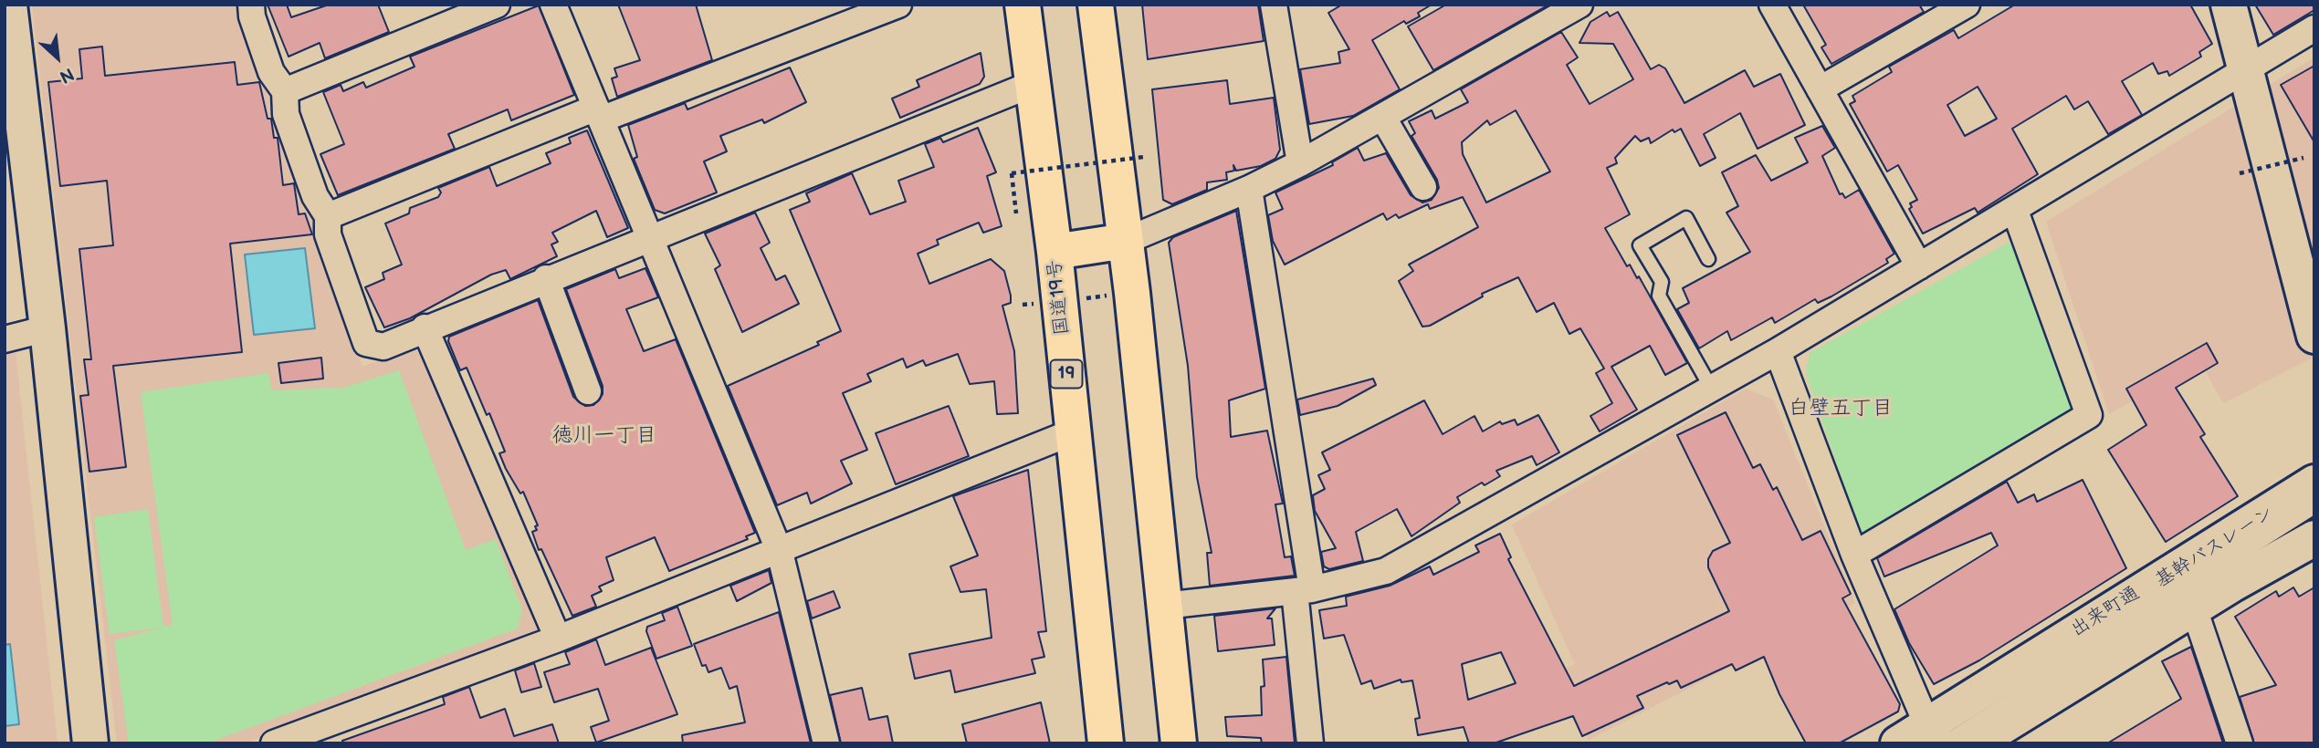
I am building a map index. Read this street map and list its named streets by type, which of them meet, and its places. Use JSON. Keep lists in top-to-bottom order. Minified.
{"streets":{"highway":["国道19号","19"],"street":["出来町通"],"lane":["基幹バスレーン"]},"crossings":[["基幹バスレーン","出来町通"]],"districts":["白壁五丁目","徳川一丁目"],"north":"bottom right"}
